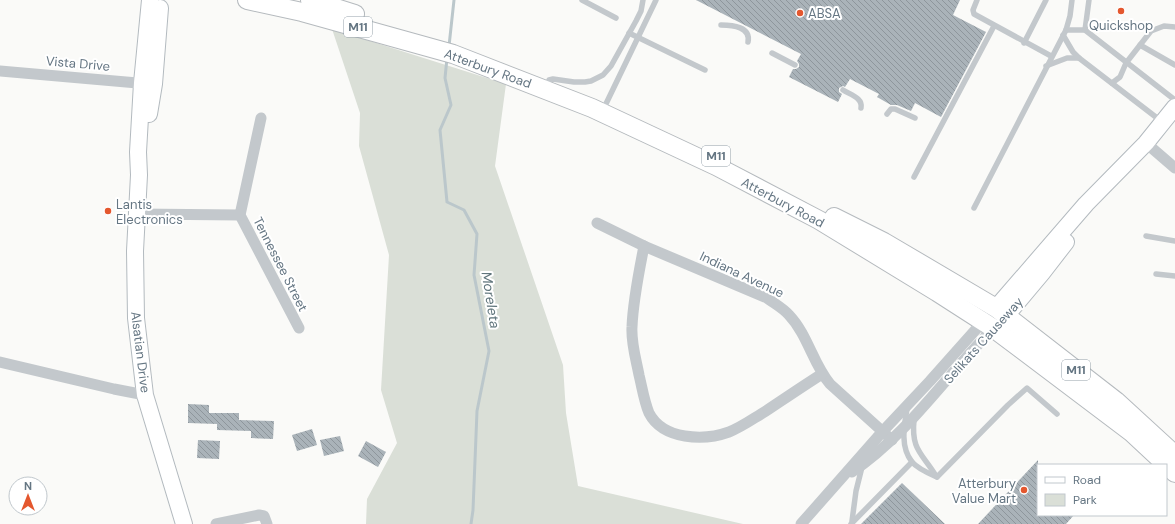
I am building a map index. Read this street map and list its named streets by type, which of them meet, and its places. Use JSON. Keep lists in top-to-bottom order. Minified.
{"streets":{"main road":["M11","Atterbury Road"],"street":["Vista Drive","Tennessee Street","Indiana Avenue","Selikats Causeway","Alsatian Drive"]},"crossings":[["Vista Drive","Alsatian Drive"],["Atterbury Road","Selikats Causeway"],["Indiana Avenue","Selikats Causeway"]],"water":["Moreleta"],"places":["Quickshop","ABSA","Lantis Electronics","Atterbury Value Mart"],"legend":["Road","Park"],"north":"top"}
